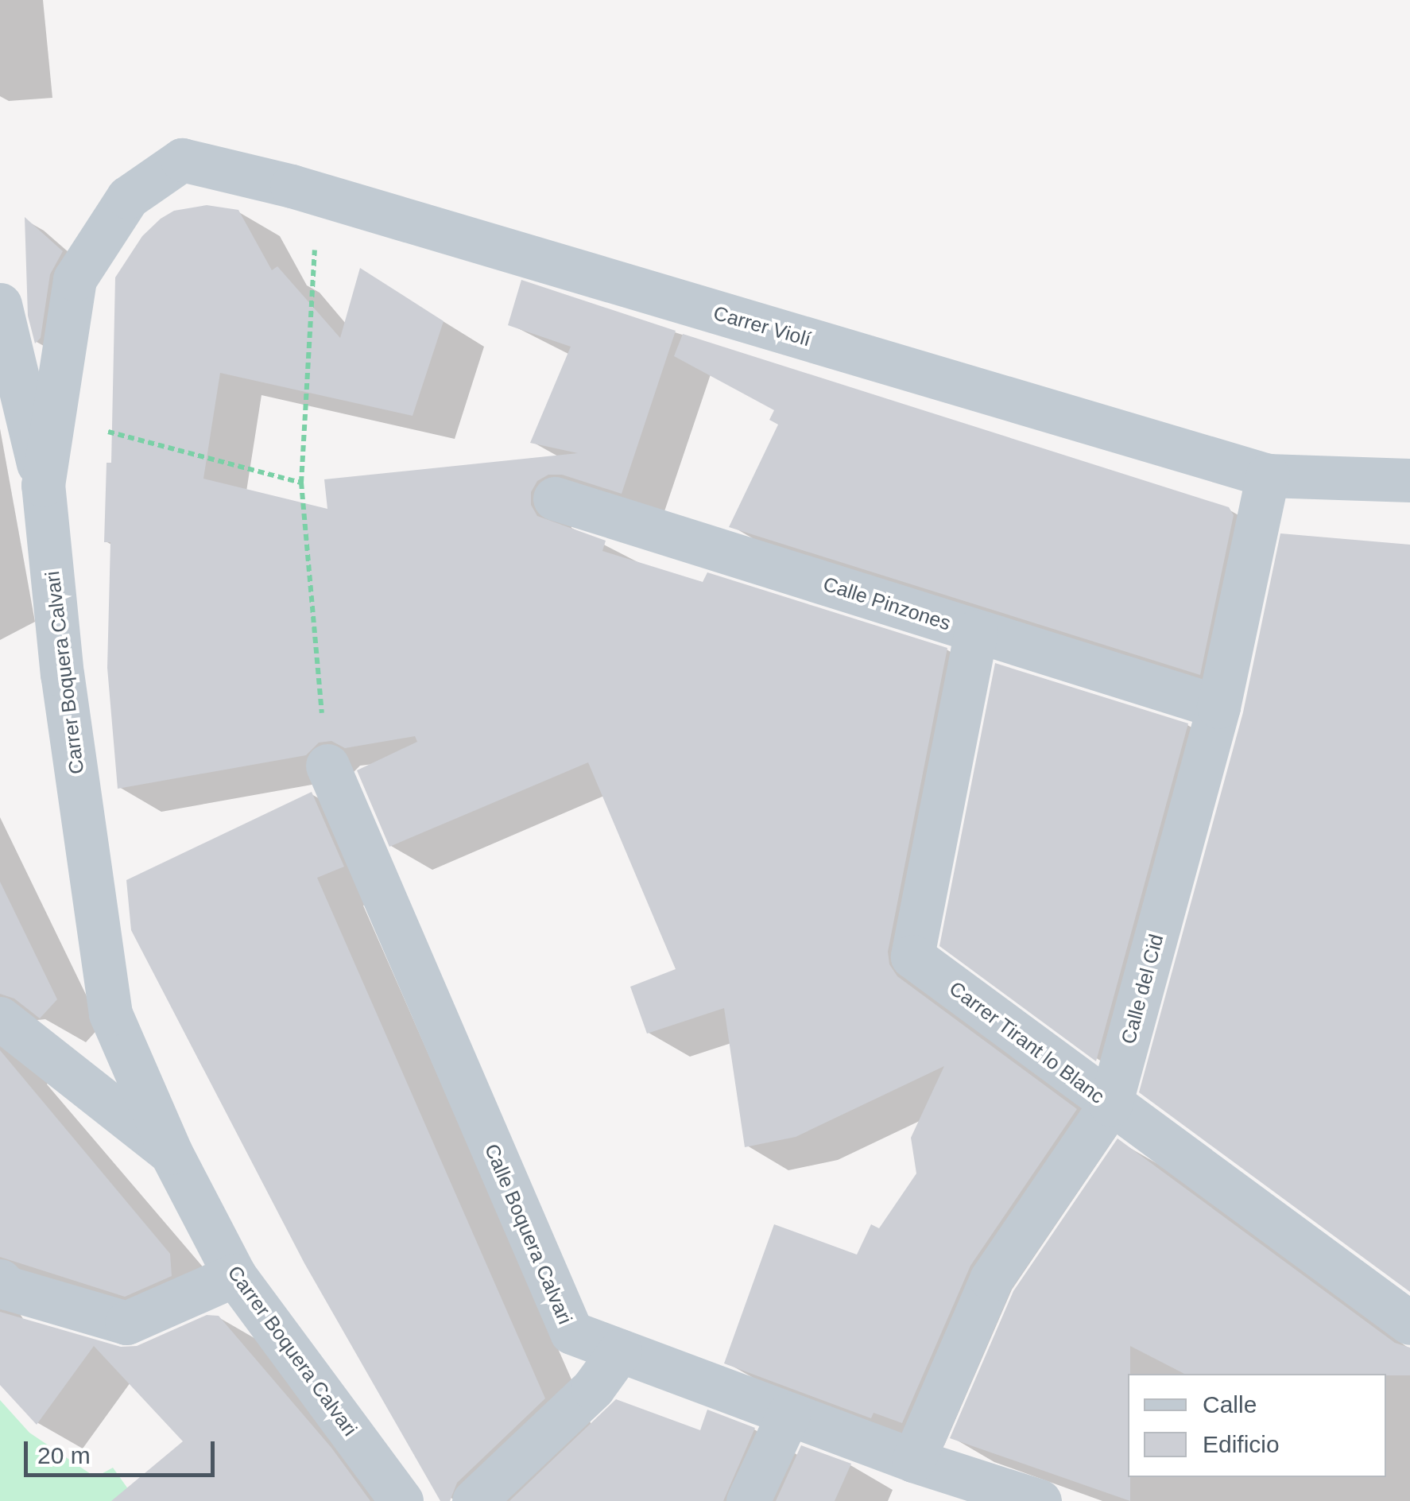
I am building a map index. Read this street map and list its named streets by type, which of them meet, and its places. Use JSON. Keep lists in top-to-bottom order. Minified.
{"streets":{"street":["Carrer Violí","Calle Pinzones","Carrer Boquera Calvari","Calle del Cid","Carrer Tirant lo Blanc","Calle Boquera Calvari"]},"crossings":[["Carrer Violí","Carrer Boquera Calvari"],["Carrer Violí","Calle del Cid"],["Calle Pinzones","Calle del Cid"],["Calle Pinzones","Carrer Tirant lo Blanc"],["Calle del Cid","Carrer Tirant lo Blanc"],["Calle del Cid","Calle Boquera Calvari"]],"legend":["Calle","Edificio"],"scale_bar":"20 m"}
